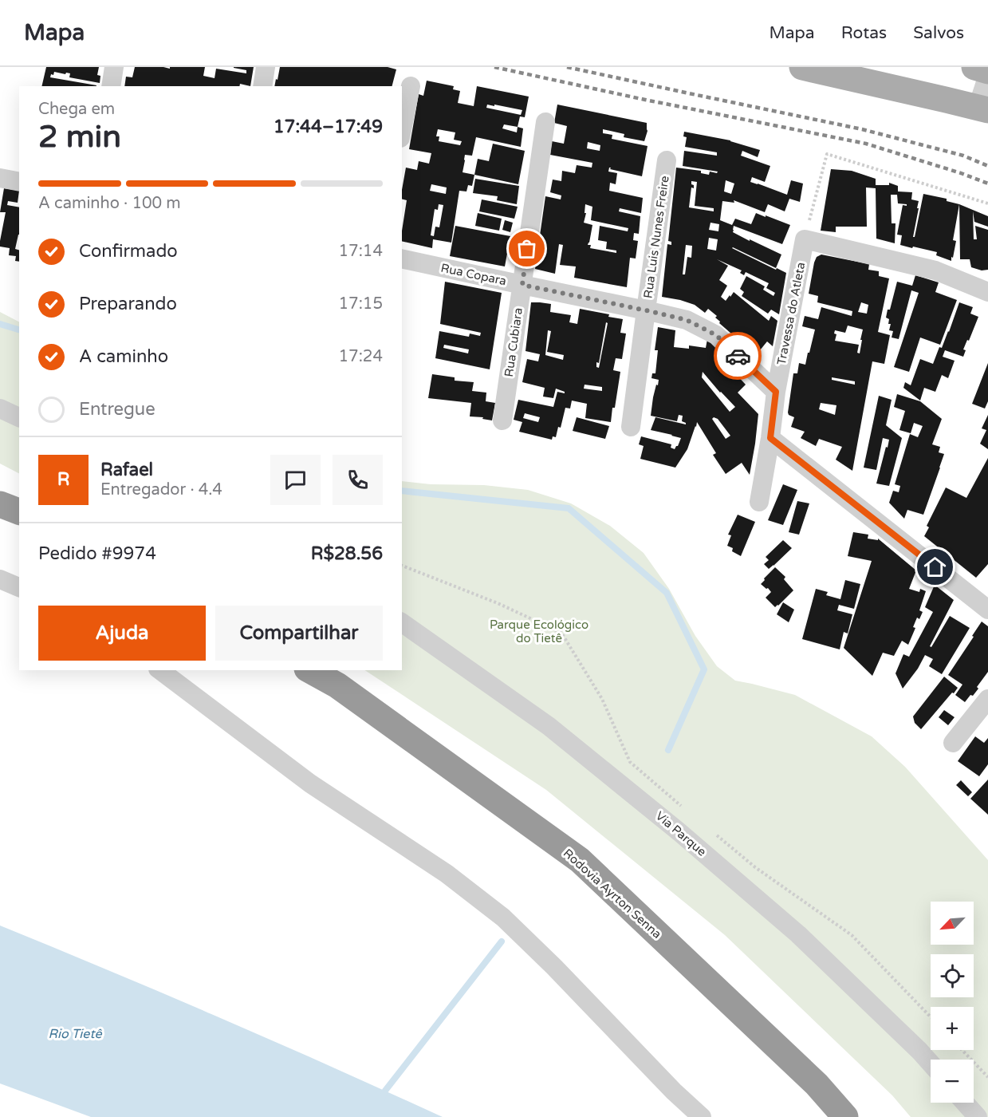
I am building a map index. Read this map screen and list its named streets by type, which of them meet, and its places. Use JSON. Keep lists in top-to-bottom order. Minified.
{"streets":{"highway":["Rodovia Ayrton Senna"],"street":["Rua Luis Nunes Freire","Rua Copara","Travessa do Atleta","Rua Cubiara","Via Parque"]},"crossings":[["Rua Luis Nunes Freire","Rua Copara"],["Rua Copara","Travessa do Atleta"],["Rua Copara","Rua Cubiara"]],"water":["Rio Tietê"],"parks":["Parque Ecológico do Tietê"],"north":"bottom left","page":{"header":"Mapa","nav":["Mapa","Rotas","Salvos"],"heading":["2 min","Chega em","17:44–17:49"],"panel":["Rafael","Entregador · 4.4","Pedido #9974","R$28.56"],"bar":"A caminho · 100 m","list":[["Confirmado","17:14"],["Preparando","17:15"],["A caminho","17:24"],"Entregue"],"round":"R","buttons":["Ajuda","Compartilhar"],"map_buttons":["+","−"]}}
